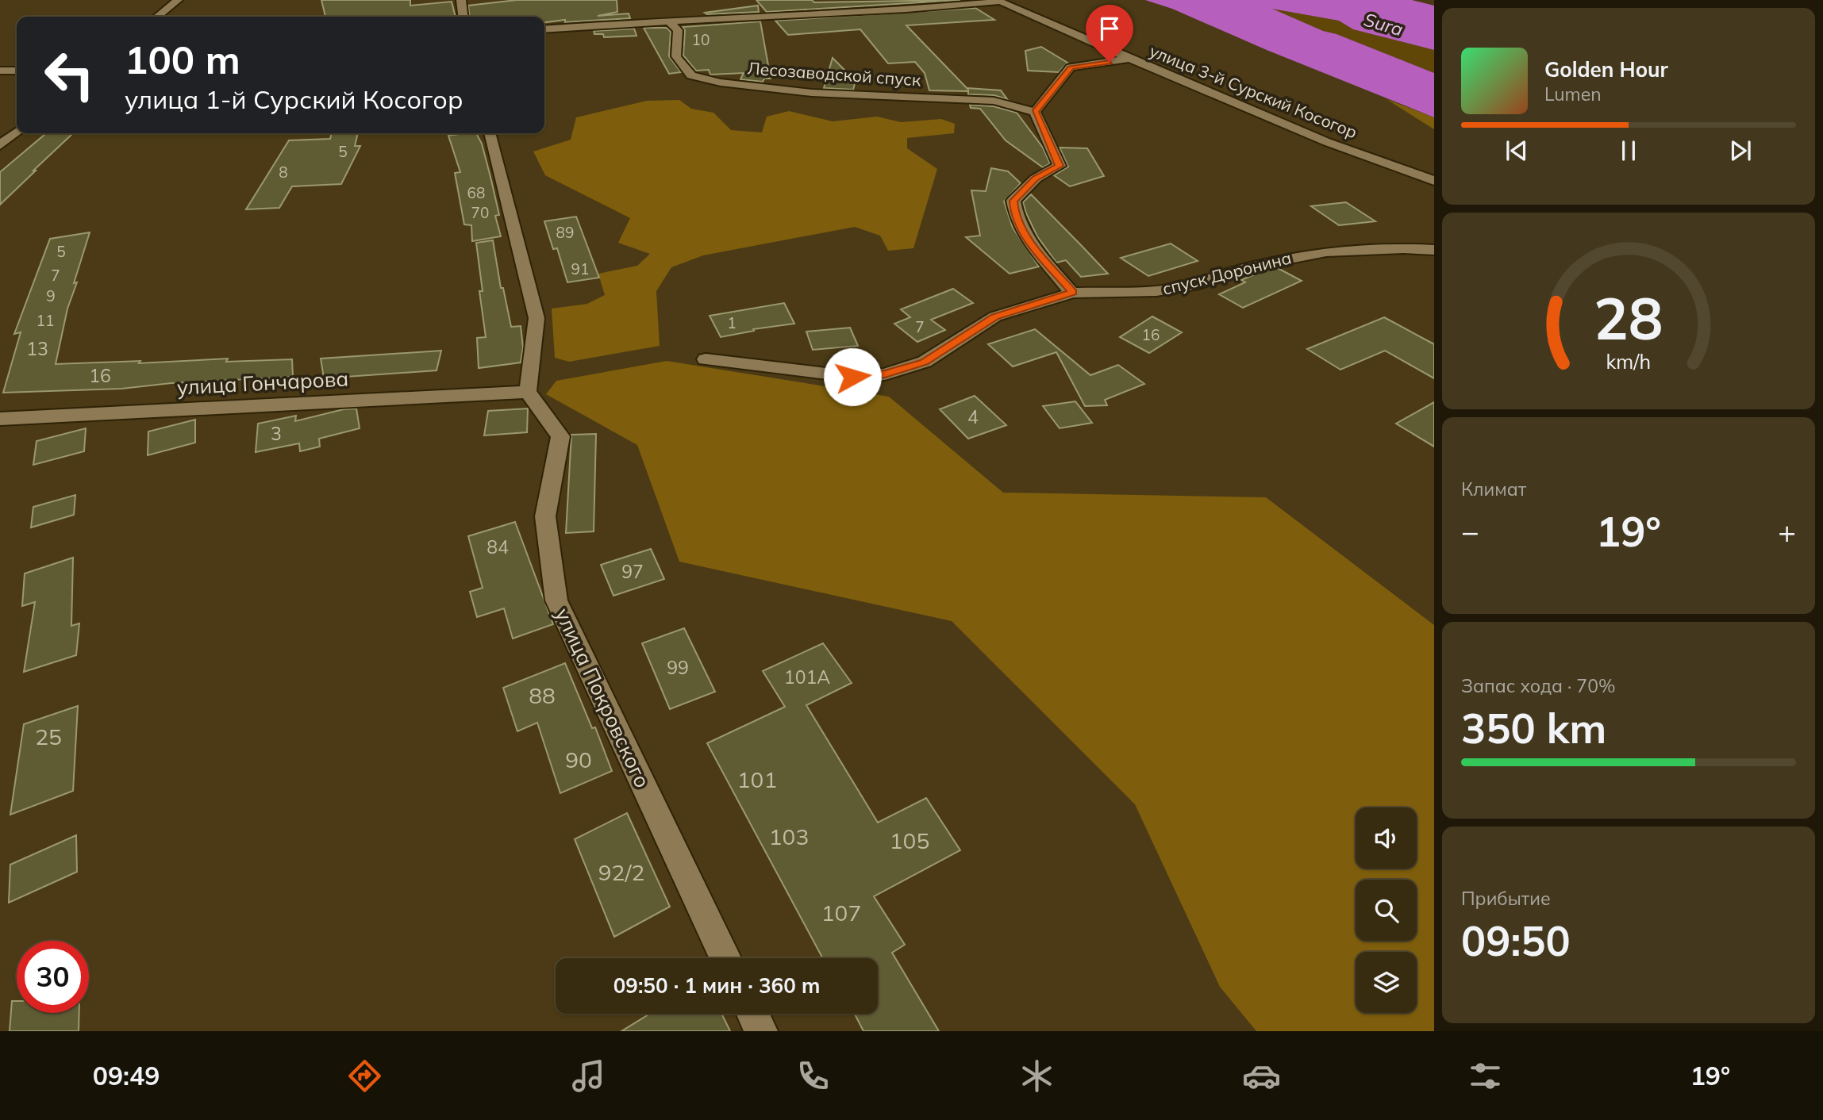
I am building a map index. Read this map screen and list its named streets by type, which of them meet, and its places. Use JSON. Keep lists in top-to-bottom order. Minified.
{"streets":{"street":["Лесозаводской спуск","улица 3-й Сурский Косогор","спуск Доронина","улица Гончарова","улица Покровского"]},"crossings":[["улица Гончарова","улица Покровского"]],"water":["Sura"],"house_numbers":["10","5","8","68","70","89","5","91","7","9","11","1","7","16","13","16","4","3","84","97","99","101А","88","25","90","101","103","105","92/2","107"],"page":{"turn":["100 m","улица 1-й Сурский Косогор"],"song":["Golden Hour","Lumen"],"tile":["Климат",["Запас хода · 70%","350 km"],["Прибытие","09:50"]],"heat":["−","19°","+"],"limit":"30","trip":"09:50 · 1 мин · 360 m","tabs":["09:49","19°"],"gauge":["28","km/h"]}}
